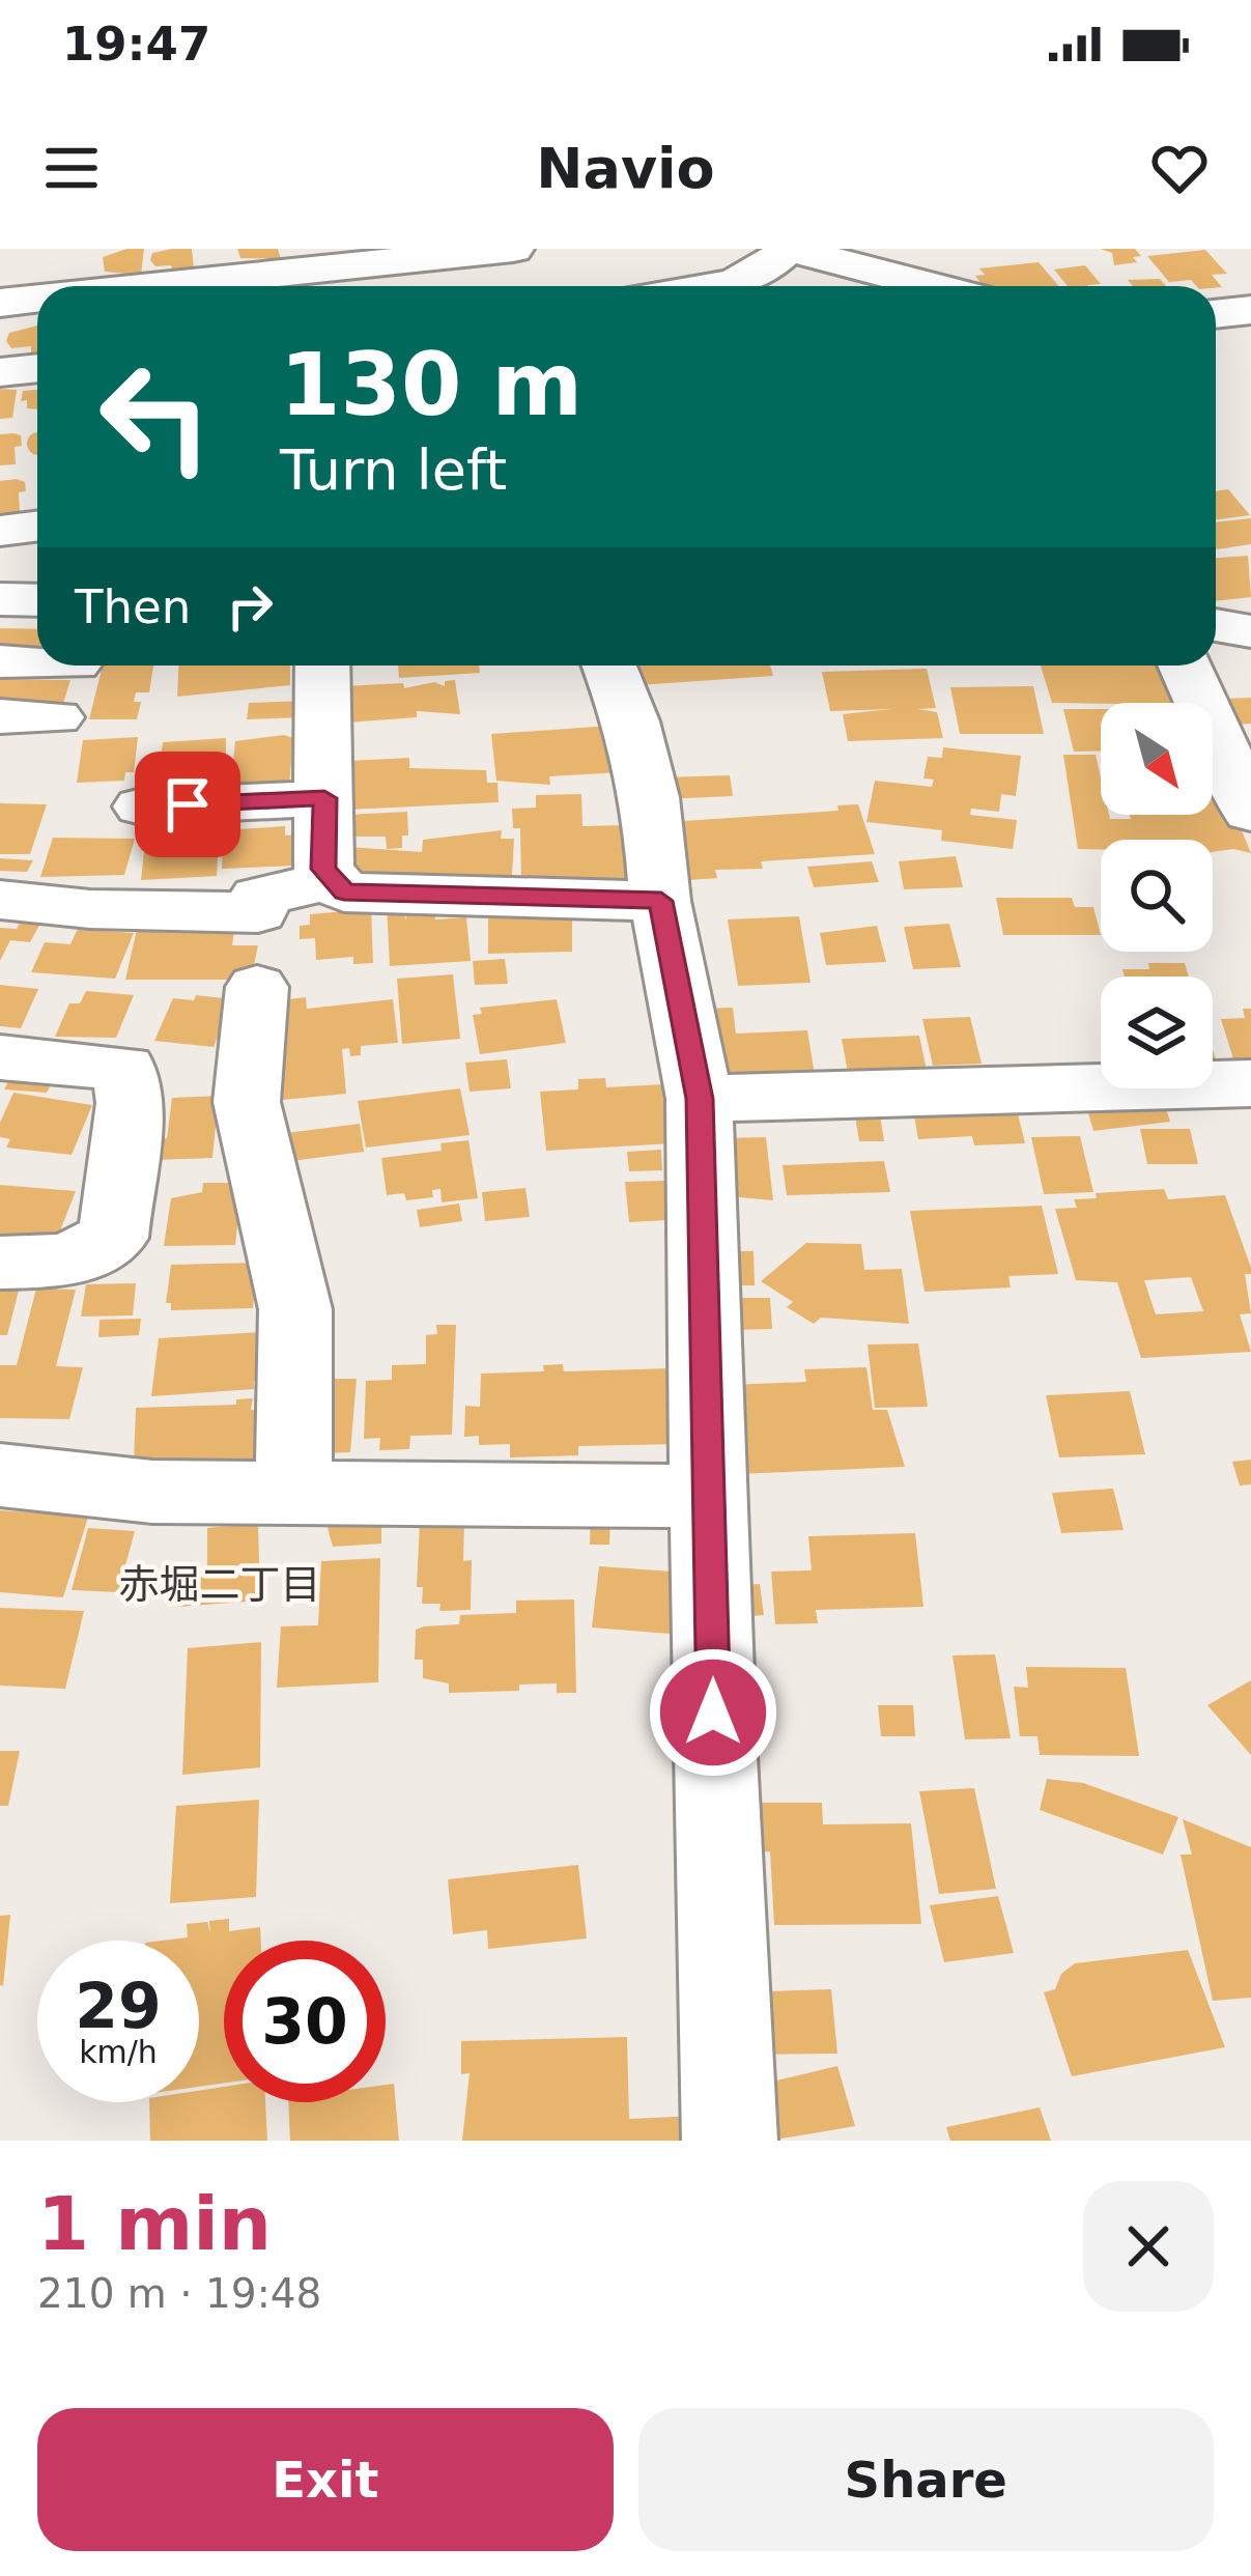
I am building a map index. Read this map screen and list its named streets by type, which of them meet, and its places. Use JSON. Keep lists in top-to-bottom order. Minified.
{"districts":["赤堀二丁目"],"north":"bottom right","page":{"status":"19:47","header":"Navio","turn":["130 m","Turn left"],"then":"Then","speed":"29 km/h","limit":"30","heading":["1 min","210 m · 19:48"],"buttons":["Exit","Share"]}}
